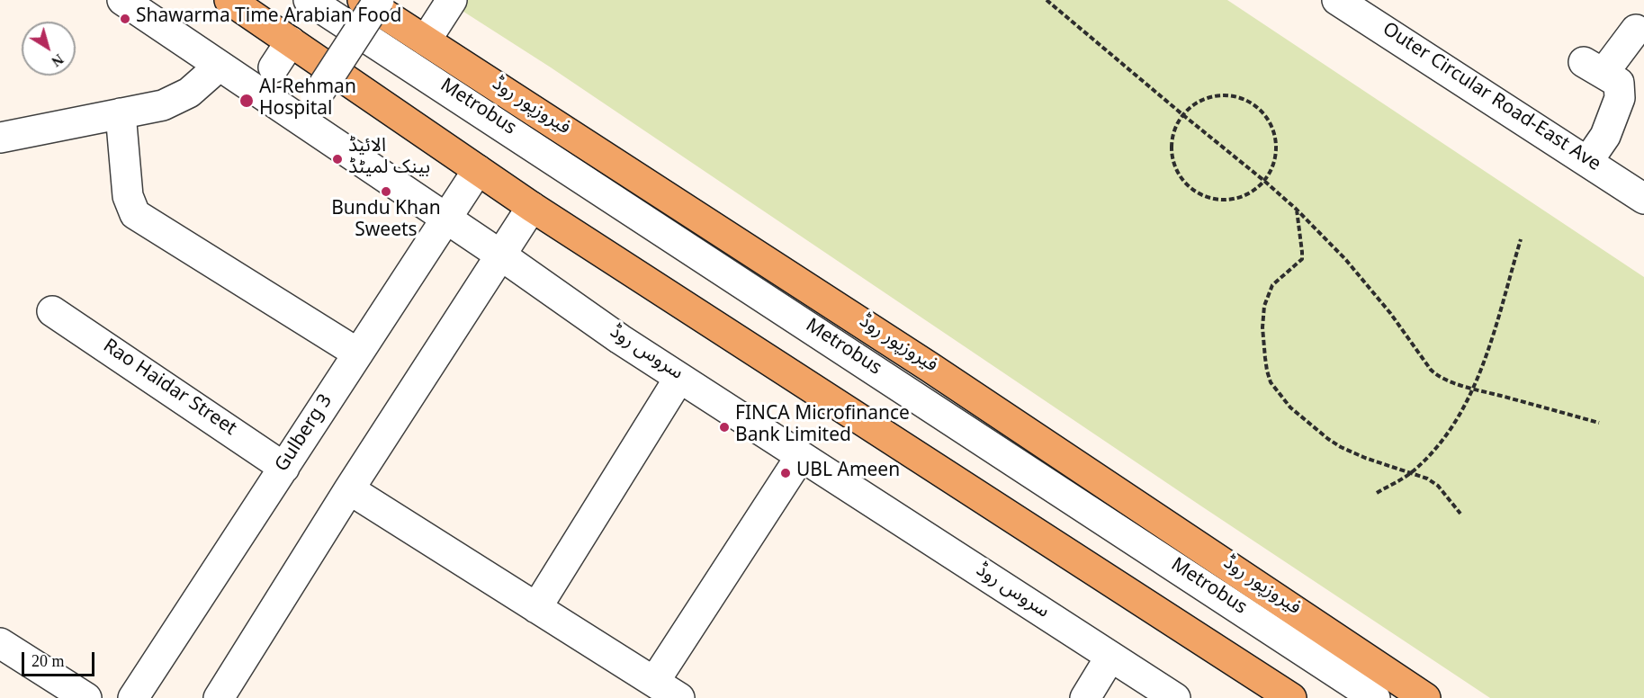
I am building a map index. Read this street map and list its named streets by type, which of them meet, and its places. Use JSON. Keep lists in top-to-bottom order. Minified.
{"streets":{"main road":["فیروزپور روڈ"],"street":["Outer Circular Road-East Ave","Metrobus","سروس روڈ","Rao Haidar Street","Gulberg 3"]},"crossings":[["سروس روڈ","Gulberg 3"],["Rao Haidar Street","Gulberg 3"]],"places":["Shawarma Time Arabian Food","Al-Rehman Hospital","الائیڈ بینک لمیٹڈ","Bundu Khan Sweets","FINCA Microfinance Bank Limited","UBL Ameen"],"scale_bar":"20 m","north":"bottom right"}
